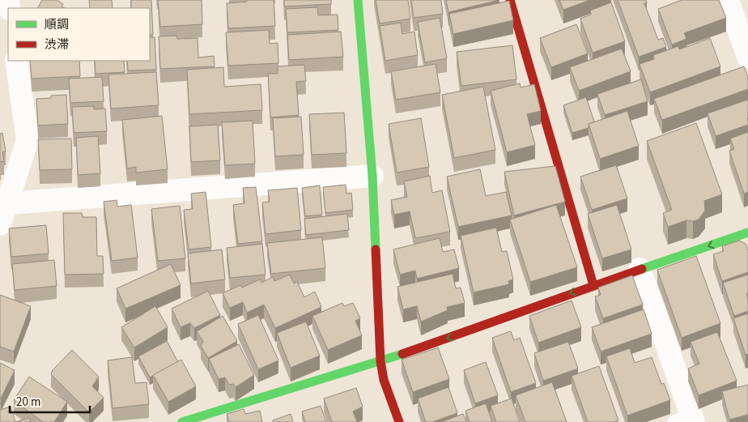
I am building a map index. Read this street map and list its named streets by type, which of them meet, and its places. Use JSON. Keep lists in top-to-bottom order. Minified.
{"legend":["順調","渋滞"],"scale_bar":"20 m"}
